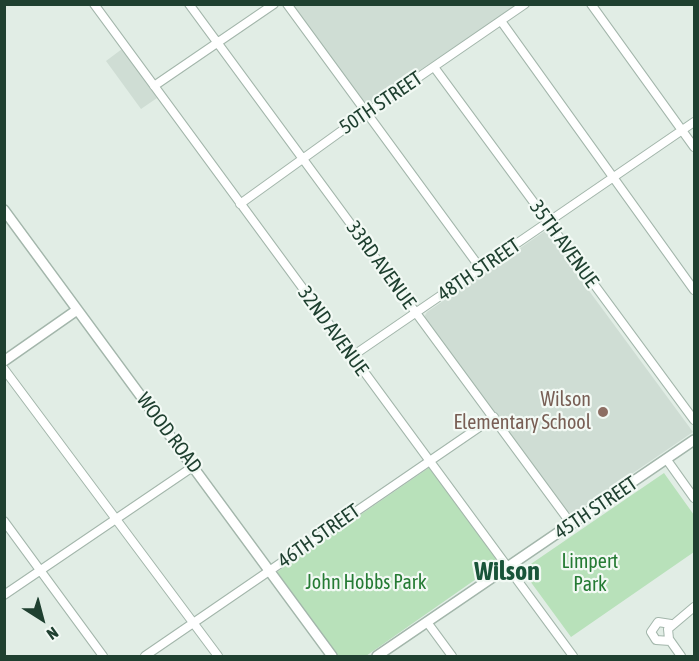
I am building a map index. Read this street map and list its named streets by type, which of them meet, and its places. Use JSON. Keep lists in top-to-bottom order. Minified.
{"streets":{"street":["50TH STREET","35TH AVENUE","33RD AVENUE","48TH STREET","32ND AVENUE","WOOD ROAD","45TH STREET","46TH STREET"]},"crossings":[["50TH STREET","35TH AVENUE"],["50TH STREET","33RD AVENUE"],["50TH STREET","32ND AVENUE"],["35TH AVENUE","48TH STREET"],["33RD AVENUE","48TH STREET"],["33RD AVENUE","45TH STREET"],["33RD AVENUE","46TH STREET"],["48TH STREET","32ND AVENUE"],["32ND AVENUE","45TH STREET"],["32ND AVENUE","46TH STREET"],["WOOD ROAD","46TH STREET"]],"districts":["Wilson"],"parks":["Limpert Park","John Hobbs Park"],"places":["Wilson Elementary School"],"north":"bottom right"}
